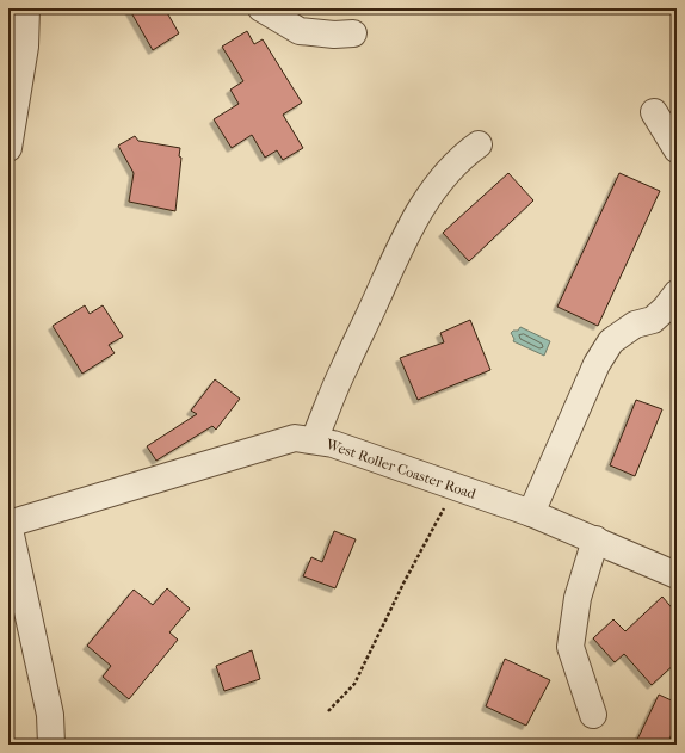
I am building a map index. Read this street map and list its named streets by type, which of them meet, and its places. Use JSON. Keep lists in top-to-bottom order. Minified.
{"streets":{"street":["West Roller Coaster Road"]}}
